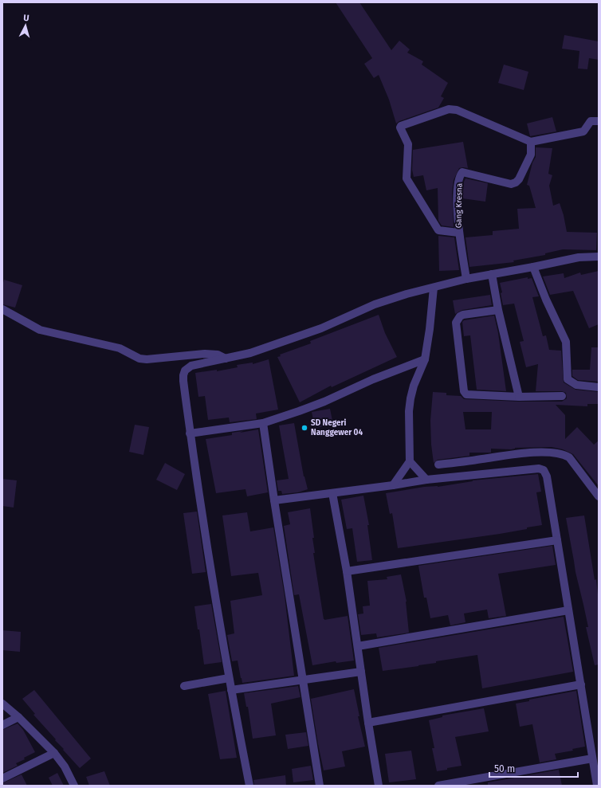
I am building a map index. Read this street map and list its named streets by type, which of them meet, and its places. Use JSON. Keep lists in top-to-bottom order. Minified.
{"streets":{"street":["Gang Kresna"]},"places":["SD Negeri Nanggewer 04"],"scale_bar":"50 m","north":"top"}
